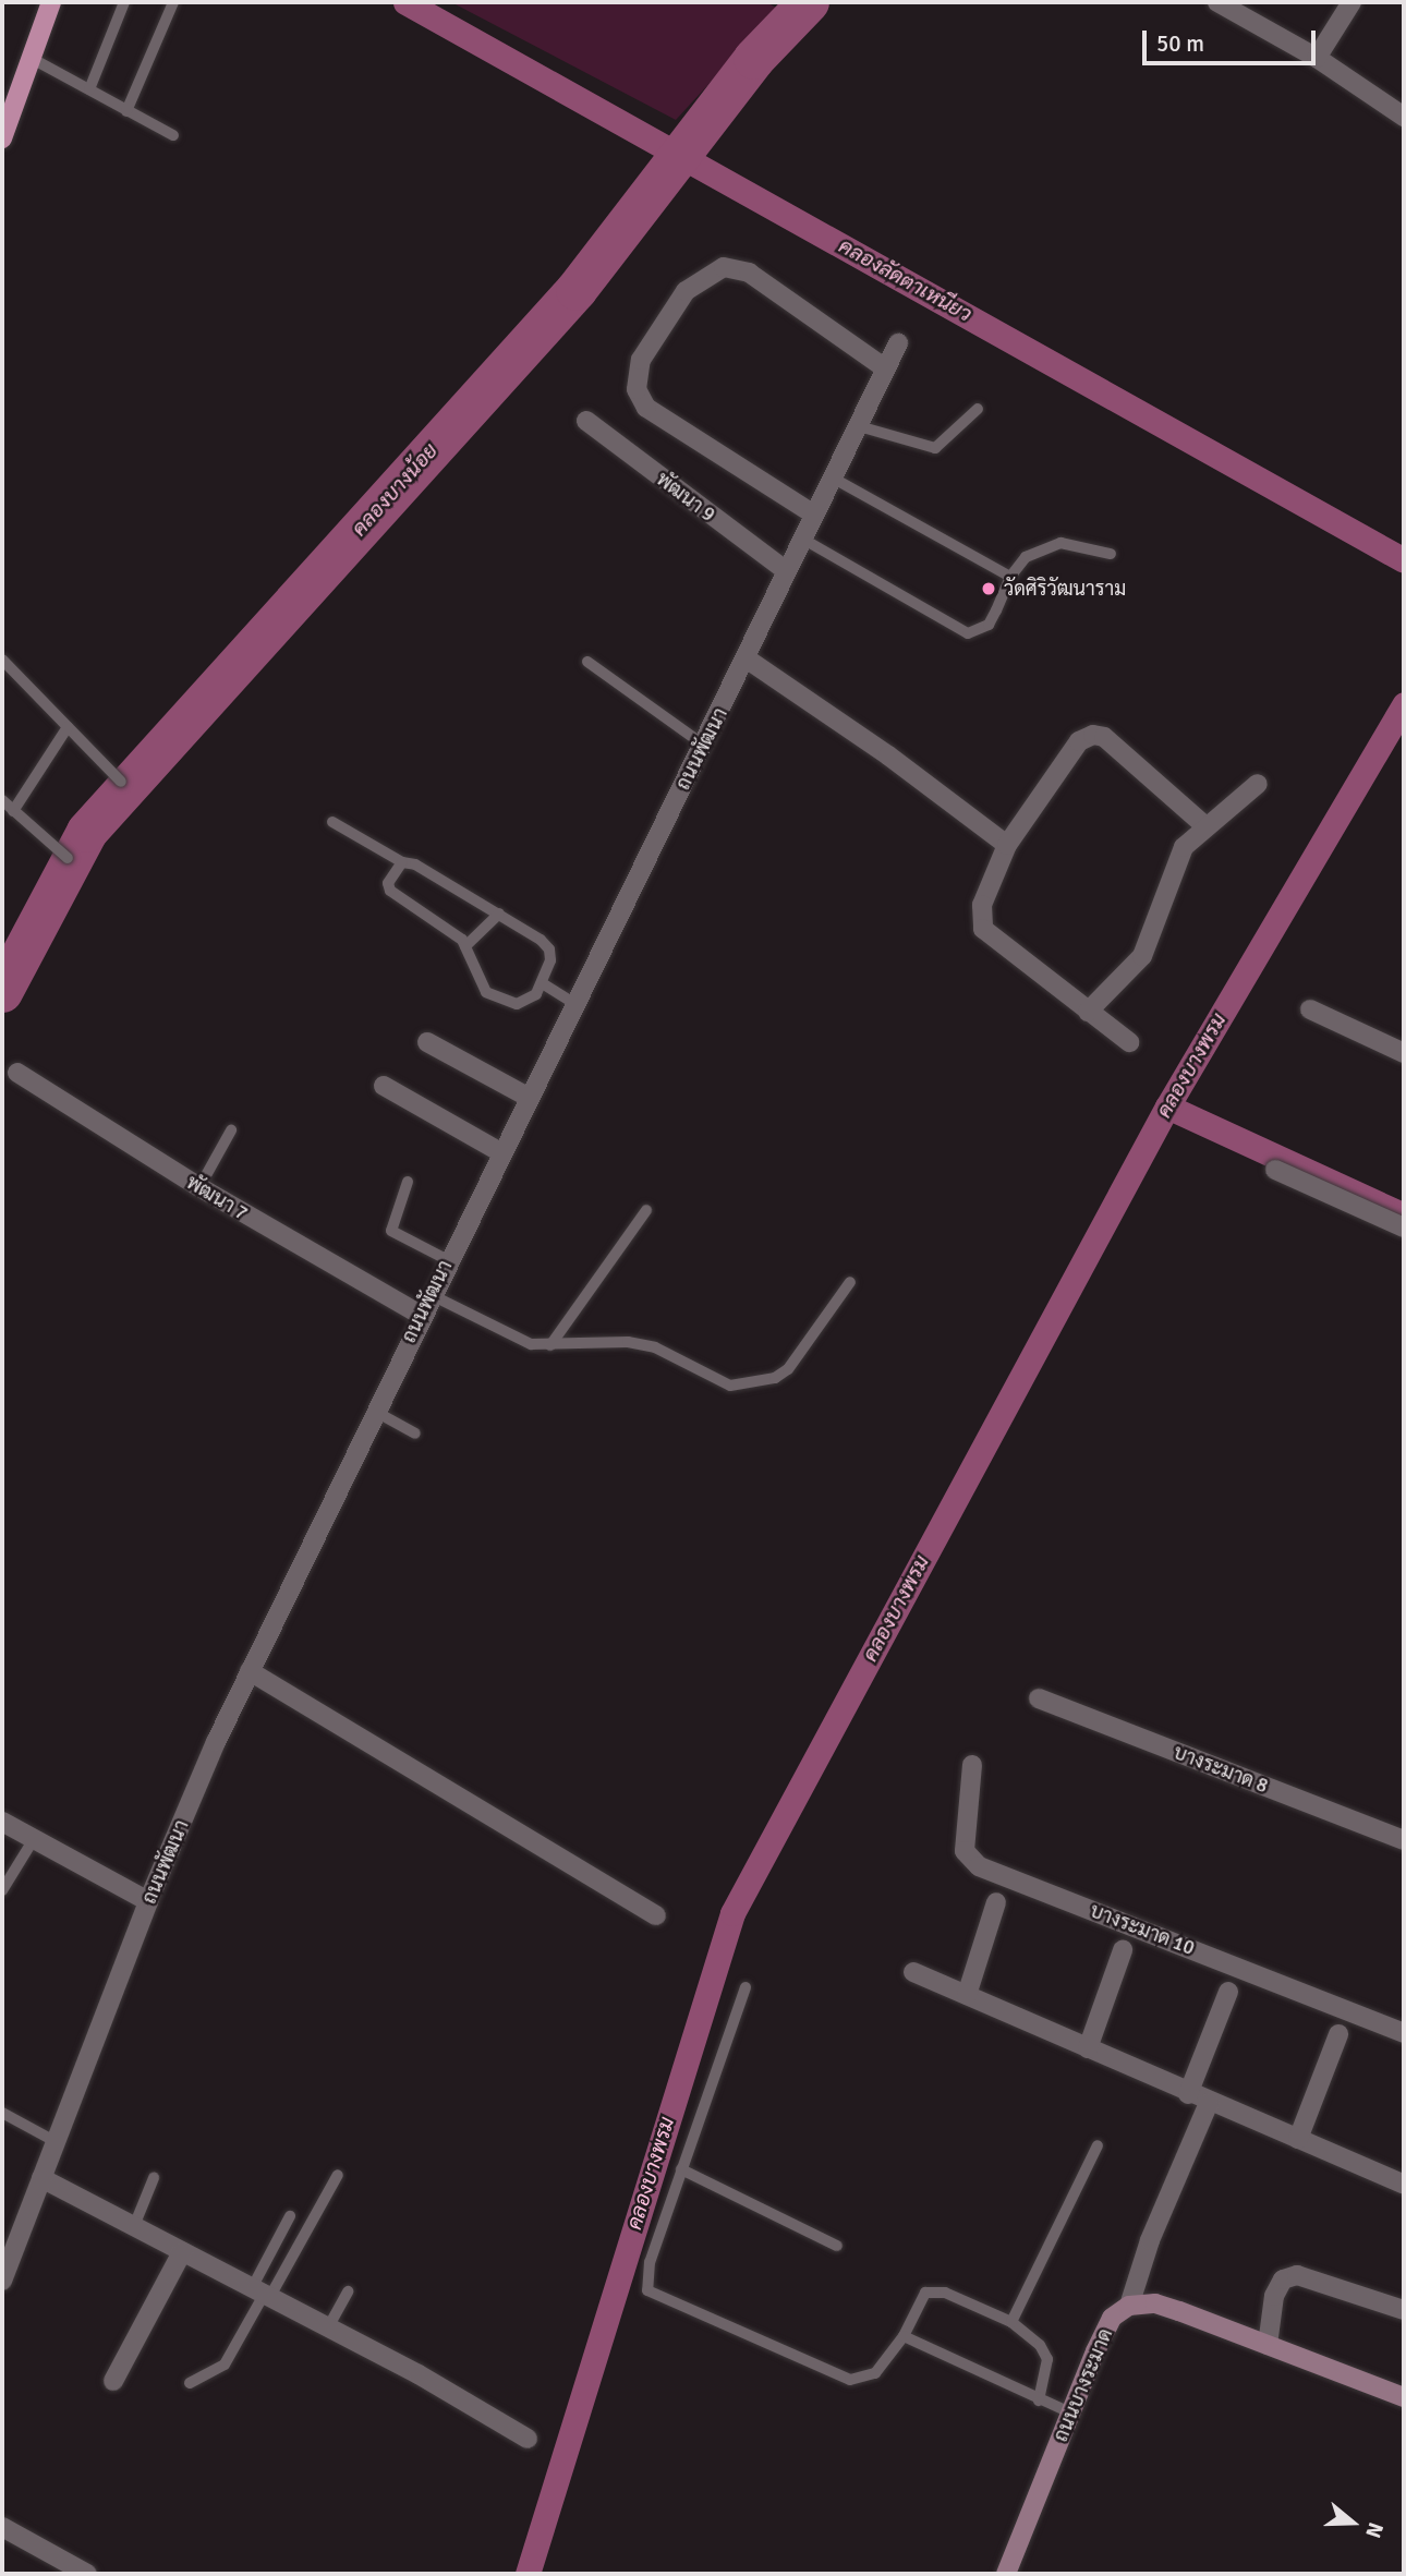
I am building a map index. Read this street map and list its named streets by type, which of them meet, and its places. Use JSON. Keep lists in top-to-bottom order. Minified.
{"streets":{"street":["พัฒนา 9","ถนนพัฒนา","พัฒนา 7","บางระมาด 8","บางระมาด 10","ถนนบางระมาด"]},"crossings":[["พัฒนา 9","ถนนพัฒนา"],["ถนนพัฒนา","พัฒนา 7"]],"water":["คลองลัดตาเหนียว","คลองบางน้อย","คลองบางพรม"],"places":["วัดศิริวัฒนาราม"],"scale_bar":"50 m","north":"right"}
